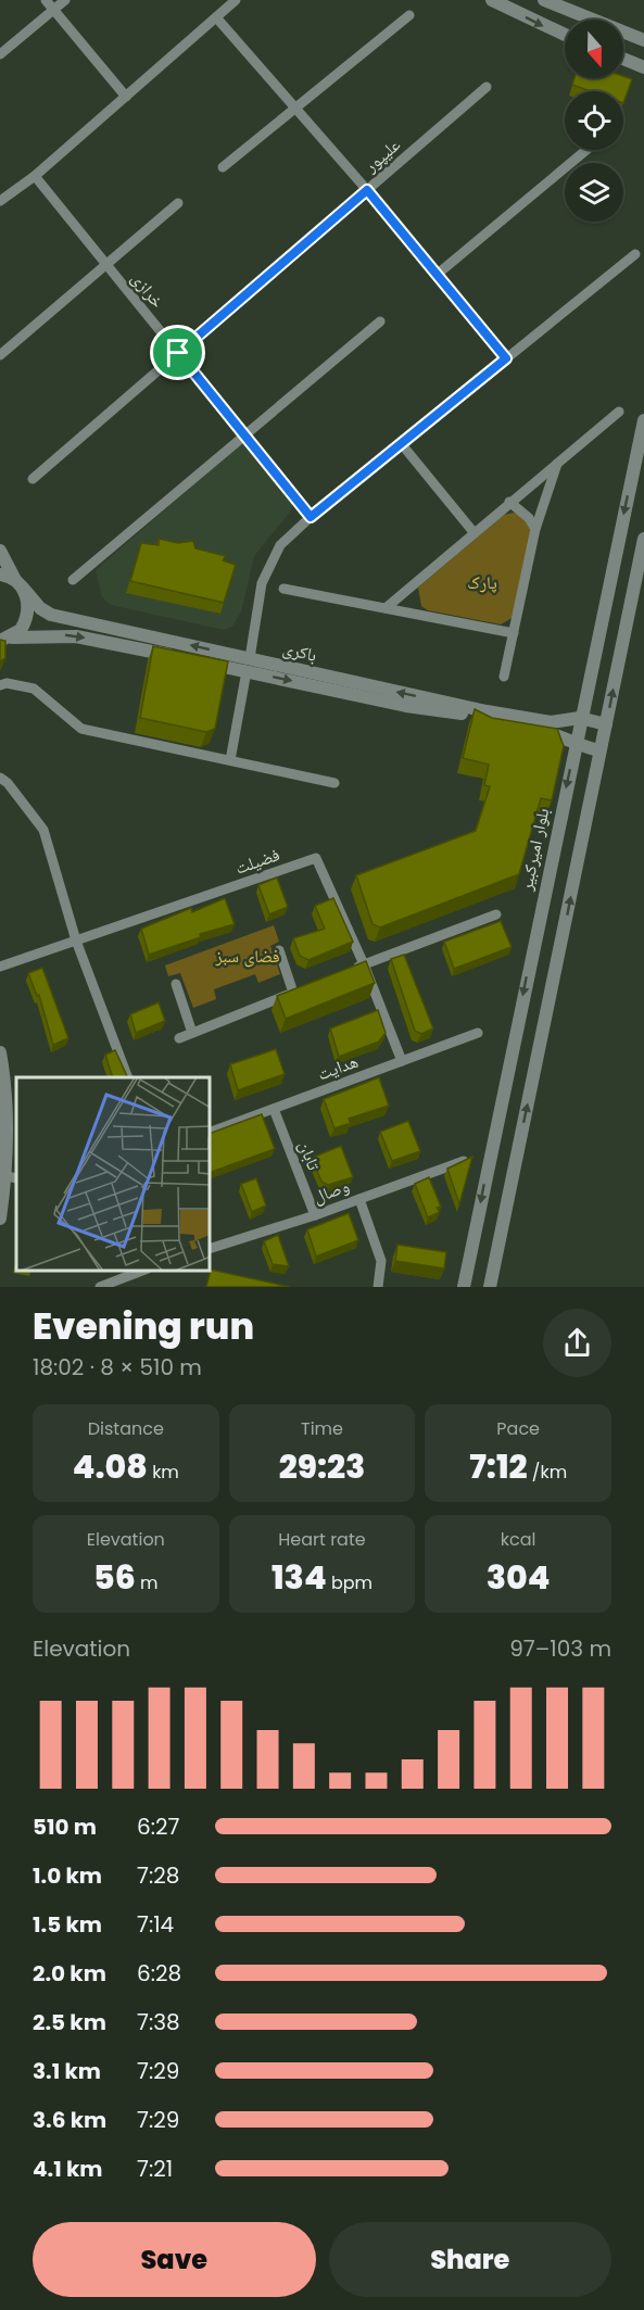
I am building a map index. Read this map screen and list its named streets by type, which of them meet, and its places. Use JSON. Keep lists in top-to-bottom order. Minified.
{"streets":{"street":["علیپور","خرازی","باکری","بلوار امیرکبیر","فضیلت","هدایت","تابان","وصال"]},"crossings":[["علیپور","خرازی"],["باکری","بلوار امیرکبیر"],["فضیلت","هدایت"],["هدایت","تابان"],["تابان","وصال"]],"parks":["پارک","فضای سبز"],"north":"bottom","page":{"heading":["Evening run","18:02 · 8 × 510 m"],"stats":[["Distance","4.08 km"],["Time","29:23"],["Pace","7:12 /km"],["Elevation","56 m"],["Heart rate","134 bpm"],["kcal","304"]],"chart":["Elevation","97–103 m"],"list":[{"name":"510 m","note":"6:27"},{"name":"1.0 km","note":"7:28"},{"name":"1.5 km","note":"7:14"},{"name":"2.0 km","note":"6:28"},{"name":"2.5 km","note":"7:38"},{"name":"3.1 km","note":"7:29"},{"name":"3.6 km","note":"7:29"},{"name":"4.1 km","note":"7:21"}],"buttons":["Save","Share"]}}
